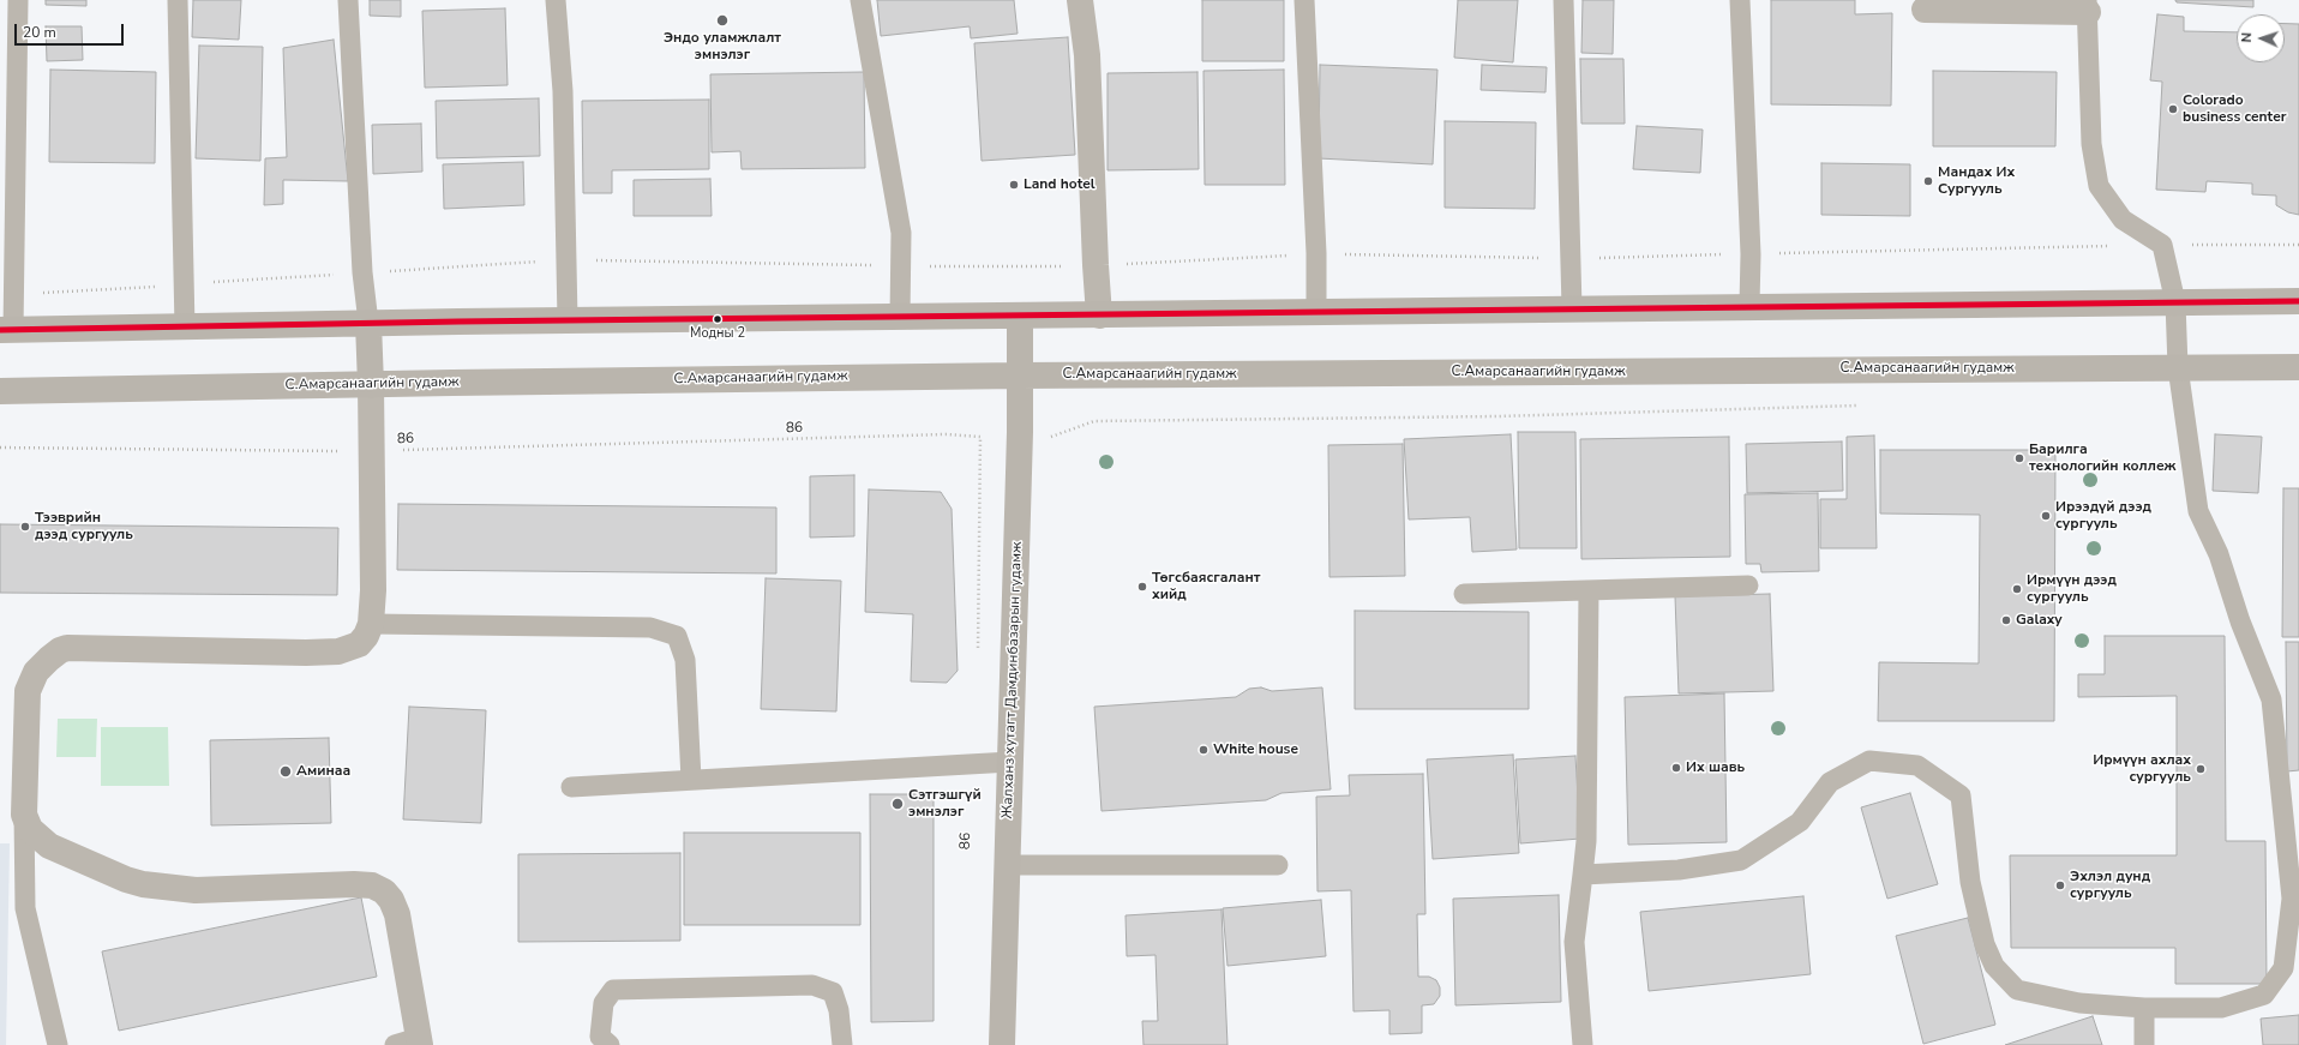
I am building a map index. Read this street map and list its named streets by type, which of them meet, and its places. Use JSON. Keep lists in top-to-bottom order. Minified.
{"streets":{"main road":["С.Амарсанаагийн гудамж","Жалханз хутагт Дамдинбазарын гудамж"],"path":["86"]},"crossings":[["С.Амарсанаагийн гудамж","Жалханз хутагт Дамдинбазарын гудамж"]],"places":["Эндо уламжлалт эмнэлэг","Colorado business center","Мандах Их Сургууль","Land hotel","Модны 2","Барилга технологийн коллеж","Ирээдүй дээд сургууль","Тээврийн дээд сургууль","Төгсбаясгалант хийд","Ирмүүн дээд сургууль","Galaxy","White house","Их шавь","Ирмүүн ахлах сургууль","Аминаа","Сэтгэшгүй эмнэлэг","Эхлэл дунд сургууль"],"scale_bar":"20 m","north":"left"}
